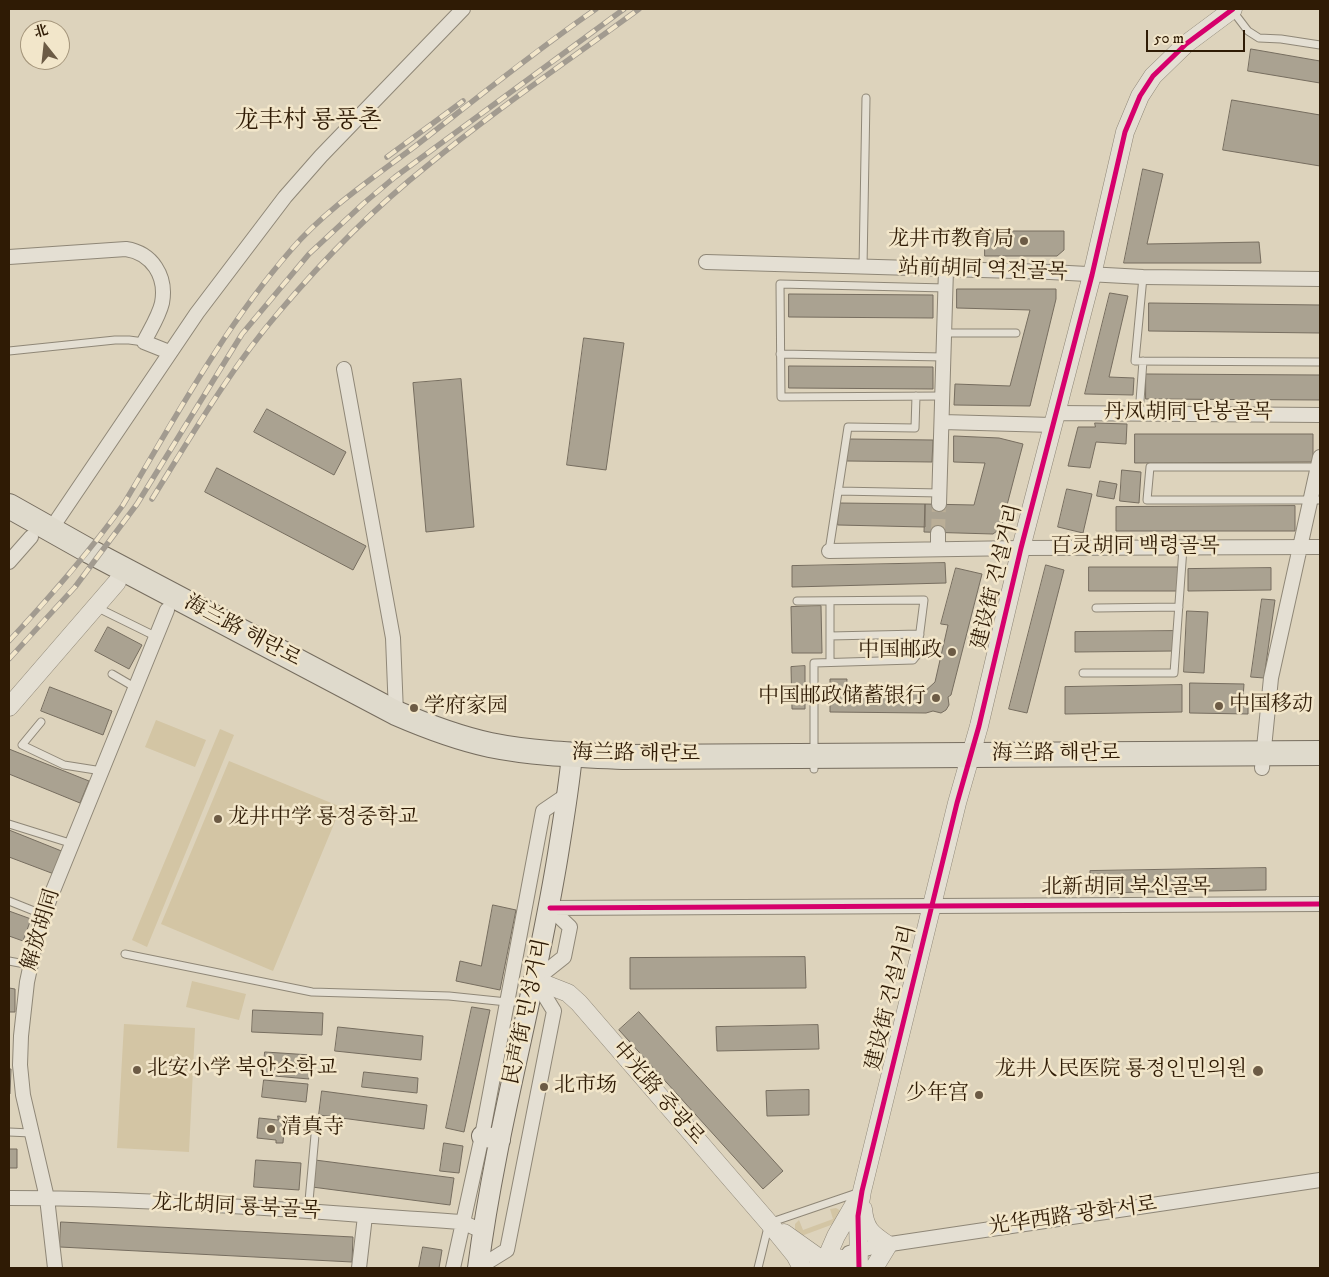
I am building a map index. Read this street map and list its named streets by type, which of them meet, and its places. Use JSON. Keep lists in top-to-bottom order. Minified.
{"streets":{"highway":["海兰路 해란로"],"main road":["民声街 민성거리"],"street":["站前胡同 역전골목","丹凤胡同 단봉골목","百灵胡同 백령골목","建设街 건설거리","北新胡同 북신골목","解放胡同","中光路 중광로","龙北胡同 룡북골목","光华西路 광화서로"]},"crossings":[["站前胡同 역전골목","建设街 건설거리"],["丹凤胡同 단봉골목","建设街 건설거리"],["百灵胡同 백령골목","建设街 건설거리"],["建设街 건설거리","海兰路 해란로"],["建设街 건설거리","北新胡同 북신골목"],["海兰路 해란로","解放胡同"],["海兰路 해란로","民声街 민성거리"],["北新胡同 북신골목","民声街 민성거리"],["解放胡同","龙北胡同 룡북골목"],["民声街 민성거리","中光路 중광로"],["中光路 중광로","光华西路 광화서로"]],"districts":["龙丰村 룡풍촌"],"places":["龙井市教育局","中国邮政","中国邮政储蓄银行","中国移动","学府家园","龙井中学 룡정중학교","北安小学 북안소학교","龙井人民医院 룡정인민의원","北市场","少年宫","清真寺"],"scale_bar":"50 m","north":"top"}
